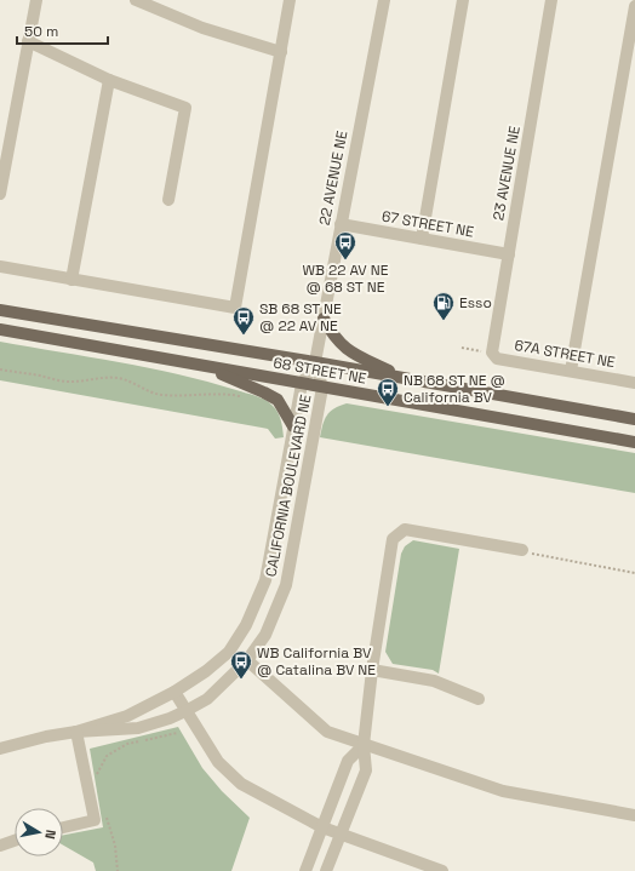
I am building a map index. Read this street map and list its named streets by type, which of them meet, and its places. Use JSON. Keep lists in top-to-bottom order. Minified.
{"streets":{"main road":["68 STREET NE"],"street":["23 AVENUE NE","22 AVENUE NE","67 STREET NE","67A STREET NE","CALIFORNIA BOULEVARD NE"]},"crossings":[["23 AVENUE NE","67 STREET NE"],["23 AVENUE NE","67A STREET NE"],["22 AVENUE NE","67 STREET NE"],["22 AVENUE NE","68 STREET NE"],["22 AVENUE NE","CALIFORNIA BOULEVARD NE"],["68 STREET NE","CALIFORNIA BOULEVARD NE"]],"places":{"bus stop":["WB 22 AV NE @ 68 ST NE","SB 68 ST NE @ 22 AV NE","NB 68 ST NE @ California BV","WB California BV @ Catalina BV NE"],"fuel station":["Esso"]},"scale_bar":"50 m","north":"right"}
